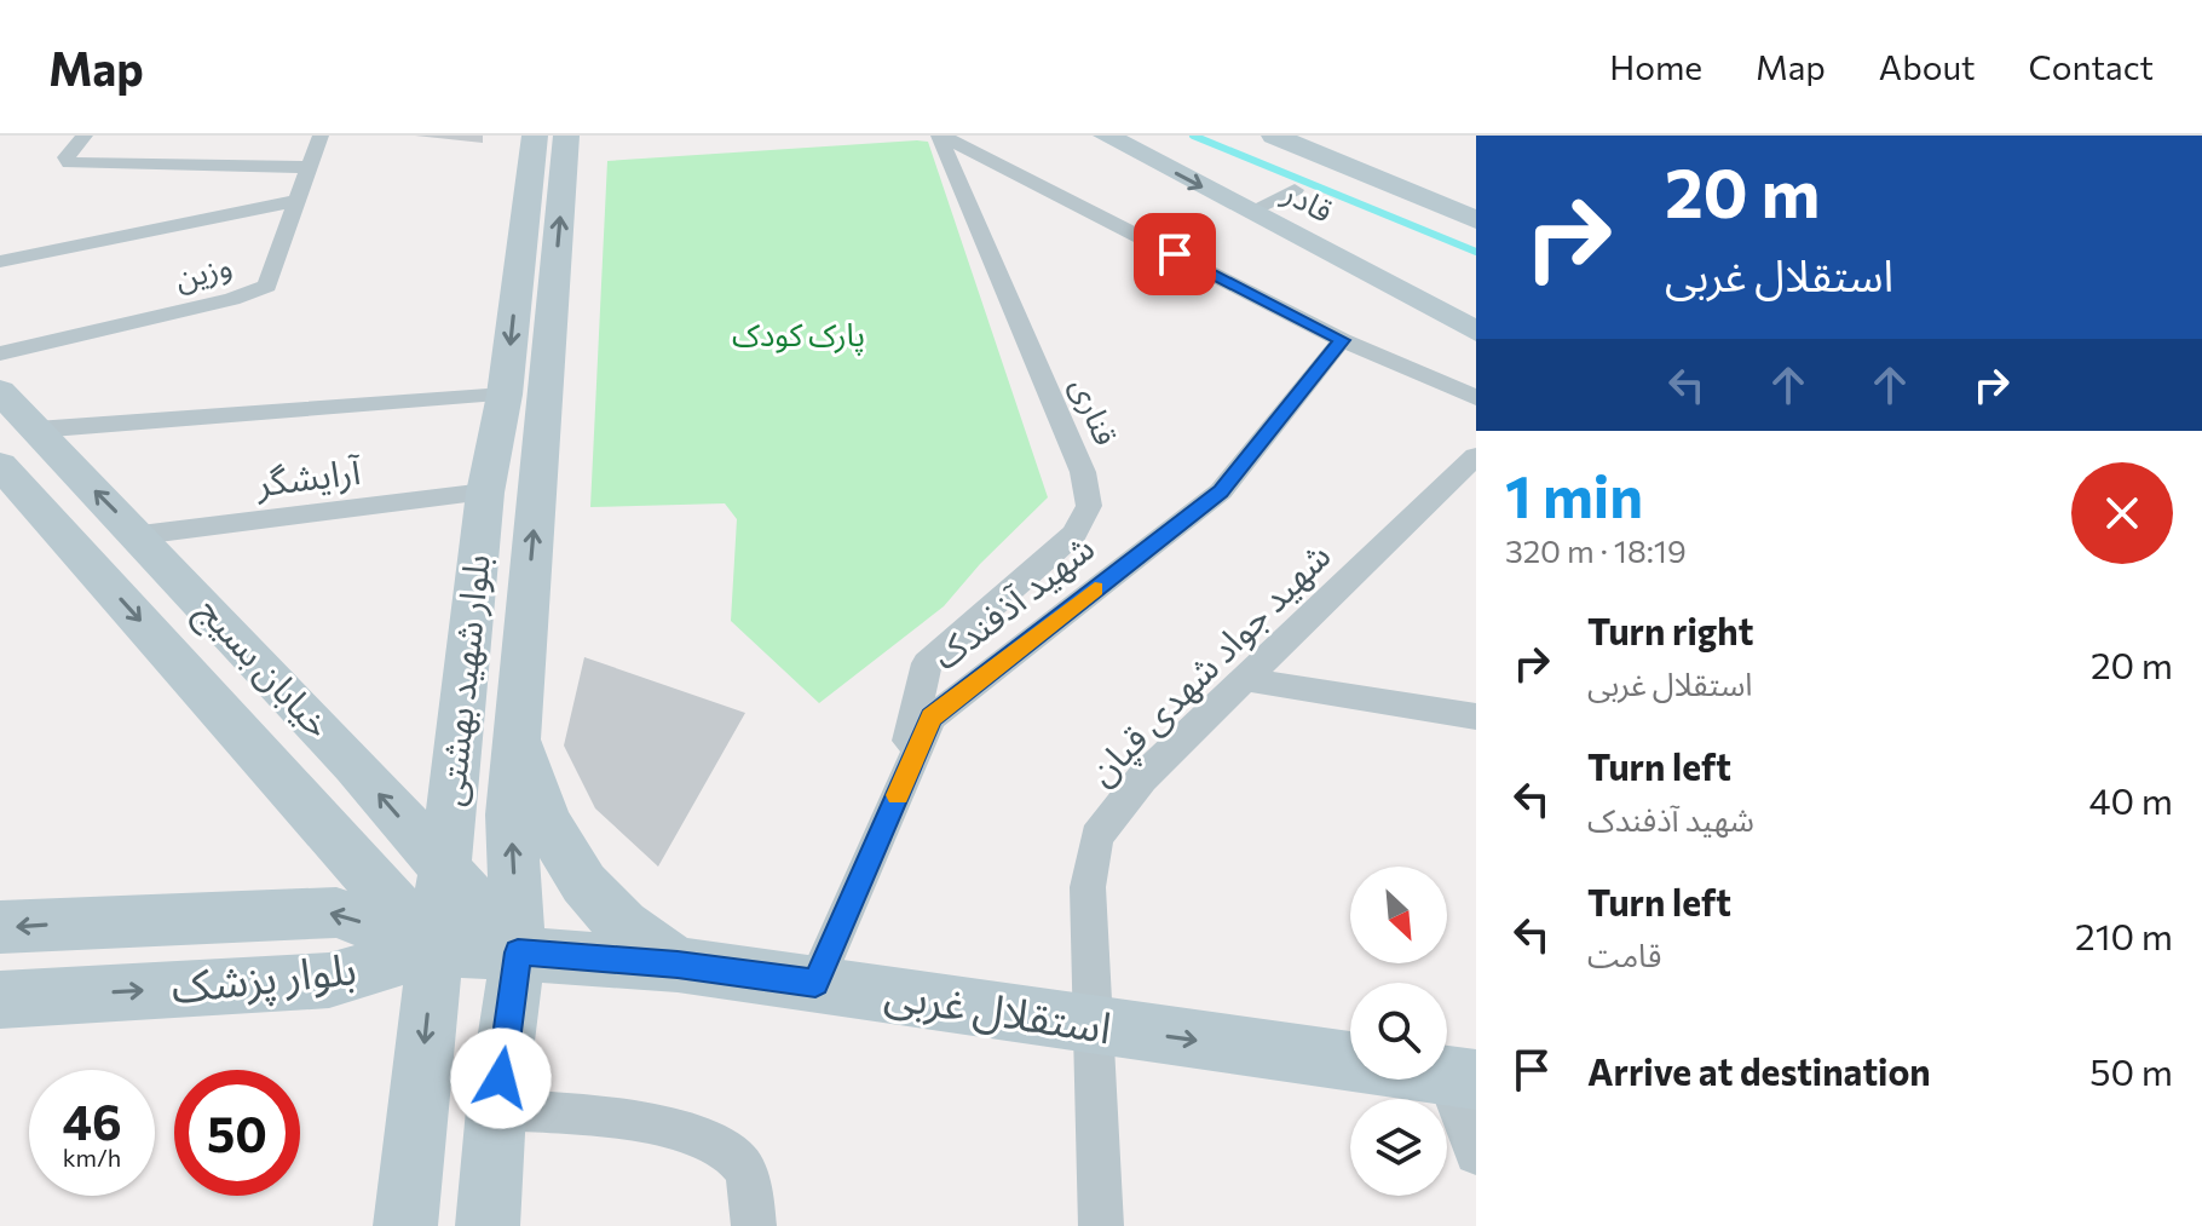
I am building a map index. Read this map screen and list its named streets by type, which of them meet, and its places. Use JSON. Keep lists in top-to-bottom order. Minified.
{"streets":{"main road":["قادر","خیابان بسیج","بلوار شهید بهشتی","بلوار پزشک","استقلال غربی"],"street":["وزین","قناری","آرایشگر","شهید آذفندک","شهید جواد شهدی قپان"]},"crossings":[["قناری","شهید آذفندک"],["آرایشگر","خیابان بسیج"],["آرایشگر","بلوار شهید بهشتی"],["شهید آذفندک","استقلال غربی"],["شهید جواد شهدی قپان","استقلال غربی"],["خیابان بسیج","بلوار شهید بهشتی"],["خیابان بسیج","بلوار پزشک"],["خیابان بسیج","استقلال غربی"],["بلوار شهید بهشتی","بلوار پزشک"],["بلوار شهید بهشتی","استقلال غربی"],["بلوار پزشک","استقلال غربی"]],"one_way":["قادر","استقلال غربی"],"parks":["پارک کودک"],"north":"bottom right","page":{"header":"Map","nav":["Home","Map","About","Contact"],"turn":["20 m","استقلال غربی"],"heading":["1 min","320 m · 18:19"],"list":[{"name":"Turn right","note":"استقلال غربی","value":"20 m"},{"name":"Turn left","note":"شهید آذفندک","value":"40 m"},{"name":"Turn left","note":"قامت","value":"210 m"},{"name":"Arrive at destination","value":"50 m"}],"speed":"46 km/h","limit":"50"}}
